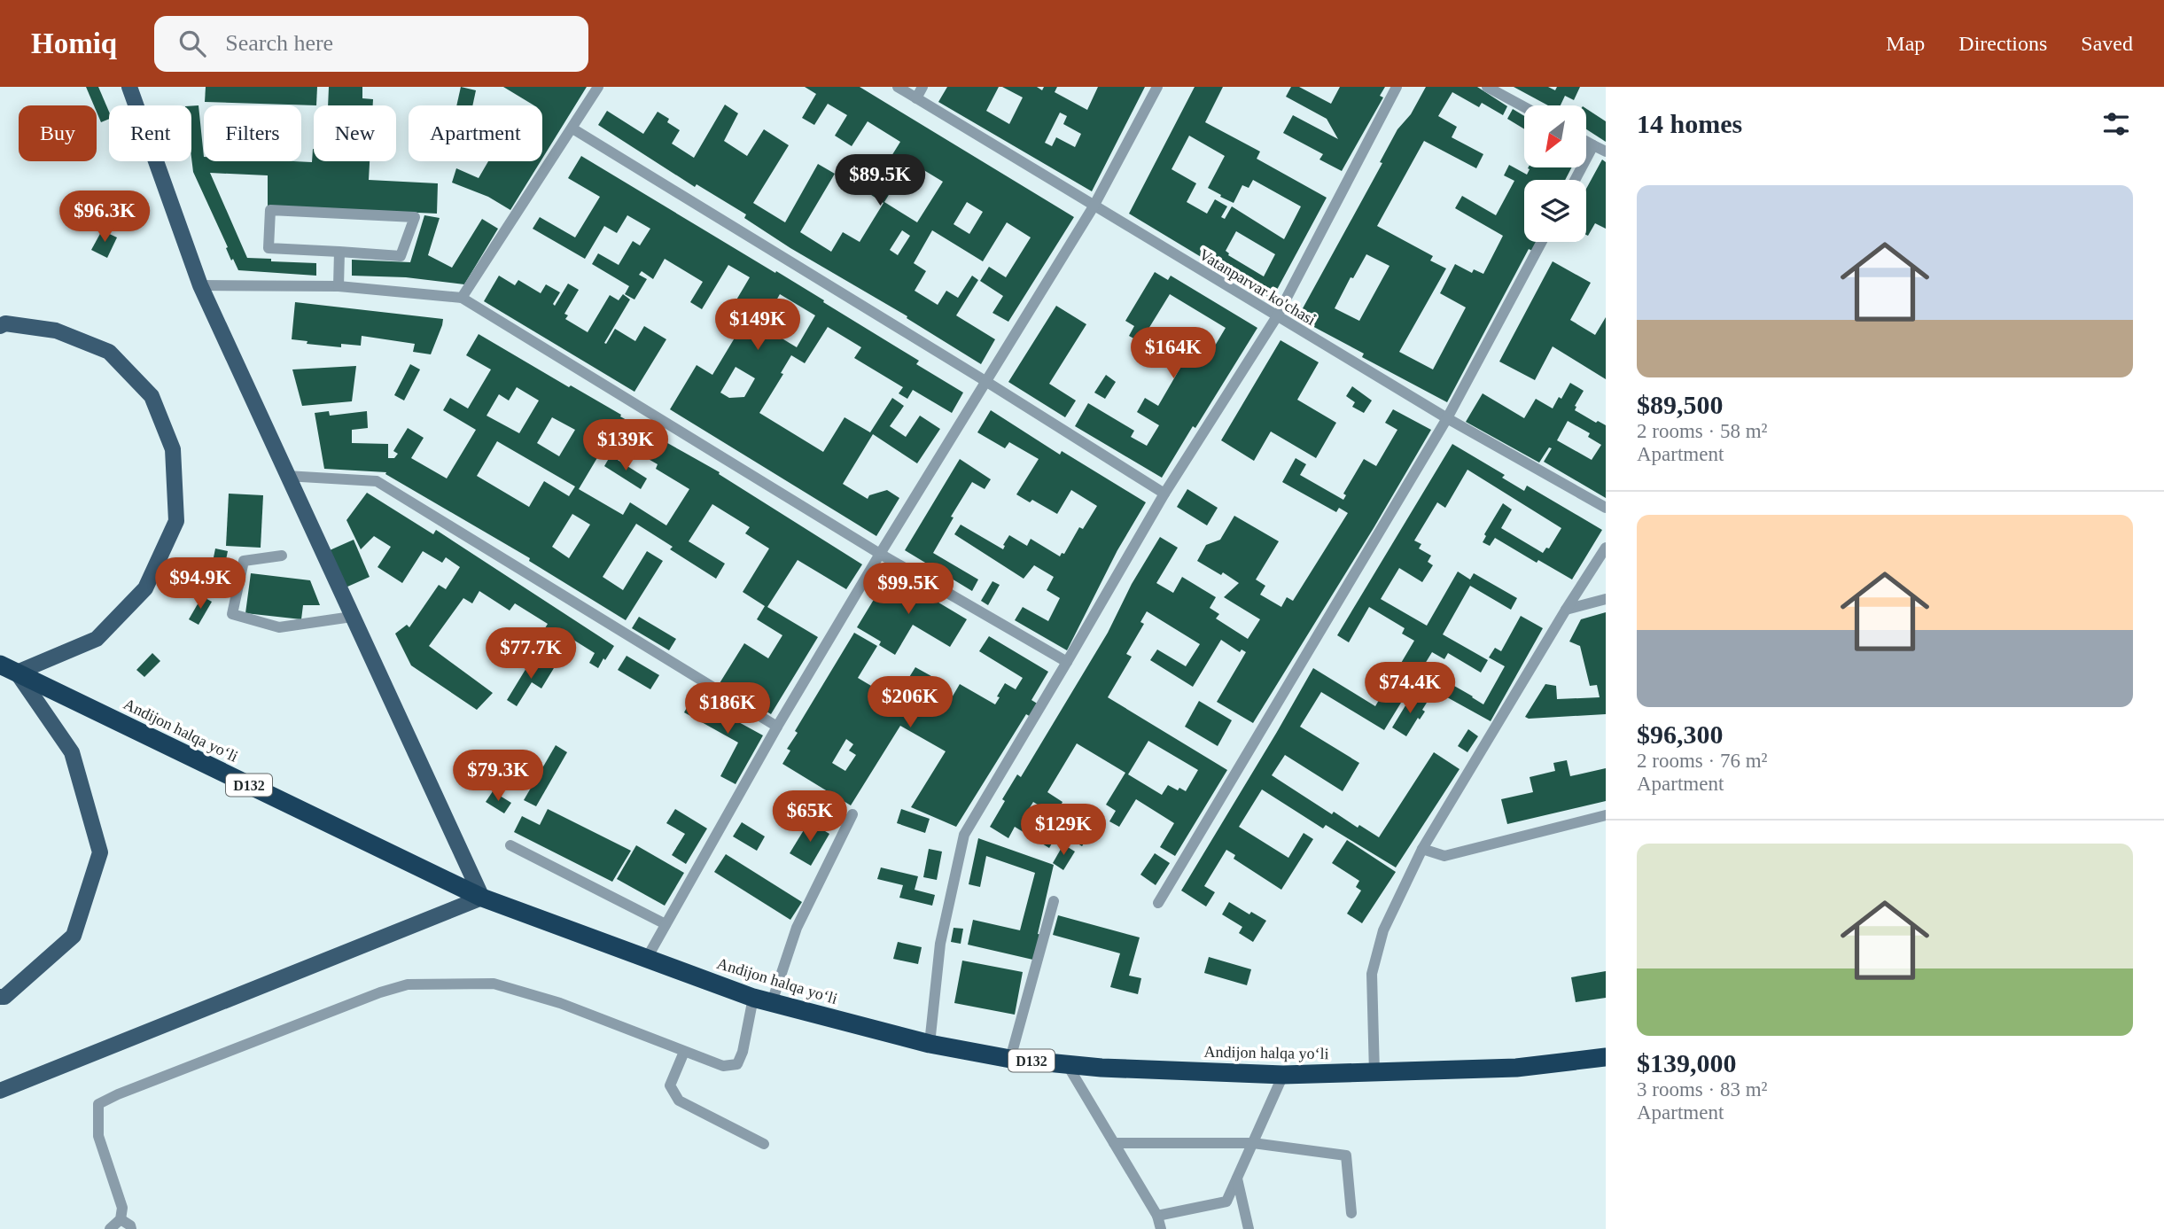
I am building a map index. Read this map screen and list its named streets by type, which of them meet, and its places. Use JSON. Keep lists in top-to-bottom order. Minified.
{"streets":{"highway":["Andijon halqa yo‘li","D132"],"lane":["Vatanparvar ko'chasi"]},"north":"bottom left","page":{"header":"Homiq","search":"Search here","nav":["Map","Directions","Saved"],"heading":"14 homes","chip":["Buy","Rent","Filters","New","Apartment"],"price":["$89.5K","$96.3K","$149K","$164K","$139K","$94.9K","$99.5K","$77.7K","$74.4K","$206K","$186K","$79.3K","$65K","$129K"],"list":[{"name":"$89,500","note":"2 rooms · 58 m² · Apartment"},{"name":"$96,300","note":"2 rooms · 76 m² · Apartment"},{"name":"$139,000","note":"3 rooms · 83 m² · Apartment"}]}}
